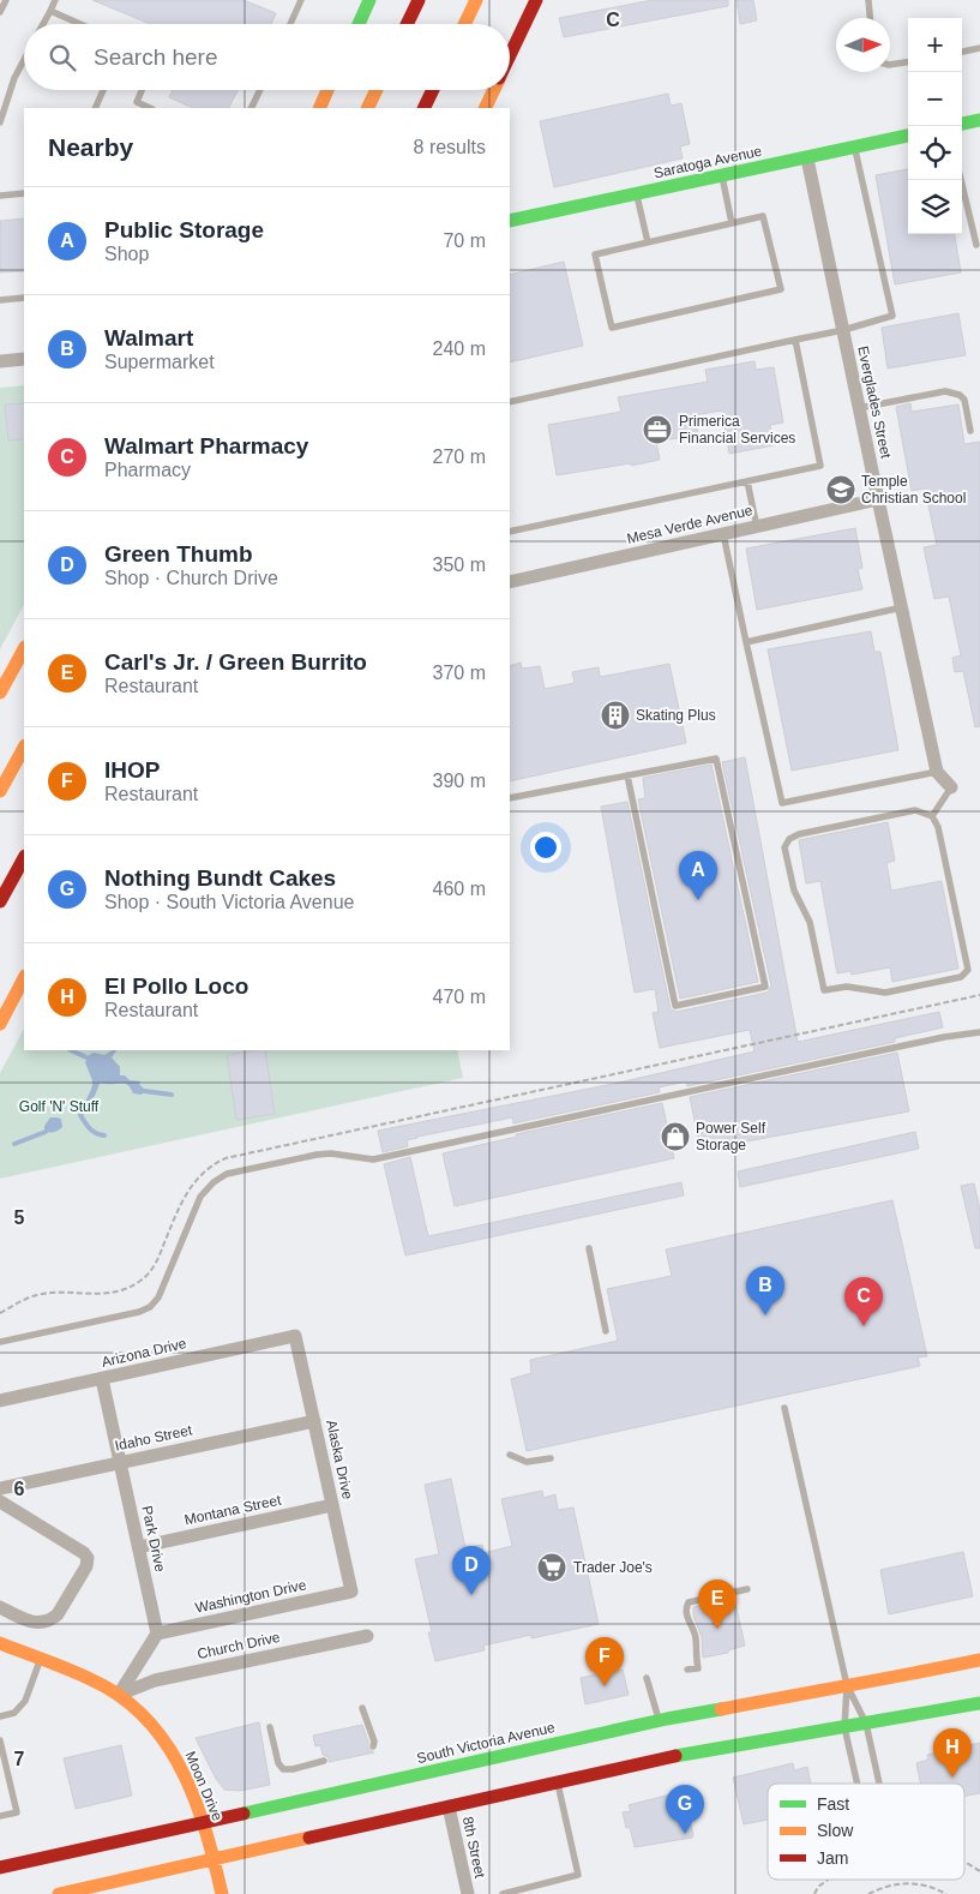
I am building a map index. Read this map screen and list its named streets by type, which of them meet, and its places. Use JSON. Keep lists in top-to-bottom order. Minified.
{"streets":{"main road":["Saratoga Avenue","South Victoria Avenue","Moon Drive"],"street":["Everglades Street","Mesa Verde Avenue","Arizona Drive","Idaho Street","Alaska Drive","Montana Street","Park Drive","Washington Drive","Church Drive","8th Street"]},"crossings":[["Saratoga Avenue","Everglades Street"],["Everglades Street","Mesa Verde Avenue"],["Arizona Drive","Alaska Drive"],["Arizona Drive","Park Drive"],["Idaho Street","Alaska Drive"],["Idaho Street","Park Drive"],["Alaska Drive","Montana Street"],["Alaska Drive","Washington Drive"],["Montana Street","Park Drive"],["Park Drive","Washington Drive"],["Church Drive","Moon Drive"],["South Victoria Avenue","Moon Drive"]],"parks":["Golf 'N' Stuff"],"places":{"office":["Primerica Financial Services"],"school or university":["Temple Christian School"],"building":["Skating Plus"],"shop":["Power Self Storage"],"supermarket":["Trader Joe's"]},"legend":["Fast","Slow","Jam"],"north":"right","page":{"map_buttons":["+","−"],"search":"Search here","heading":["Nearby","8 results"],"list":[{"mark":"A","name":"Public Storage","note":"Shop","value":"70 m"},{"mark":"B","name":"Walmart","note":"Supermarket","value":"240 m"},{"mark":"C","name":"Walmart Pharmacy","note":"Pharmacy","value":"270 m"},{"mark":"D","name":"Green Thumb","note":"Shop · Church Drive","value":"350 m"},{"mark":"E","name":"Carl's Jr. / Green Burrito","note":"Restaurant","value":"370 m"},{"mark":"F","name":"IHOP","note":"Restaurant","value":"390 m"},{"mark":"G","name":"Nothing Bundt Cakes","note":"Shop · South Victoria Avenue","value":"460 m"},{"mark":"H","name":"El Pollo Loco","note":"Restaurant","value":"470 m"}],"pins":["A","B","C","D","E","F","H","G"]},"grid":{"columns":["C"],"rows":["5","6","7"]}}
